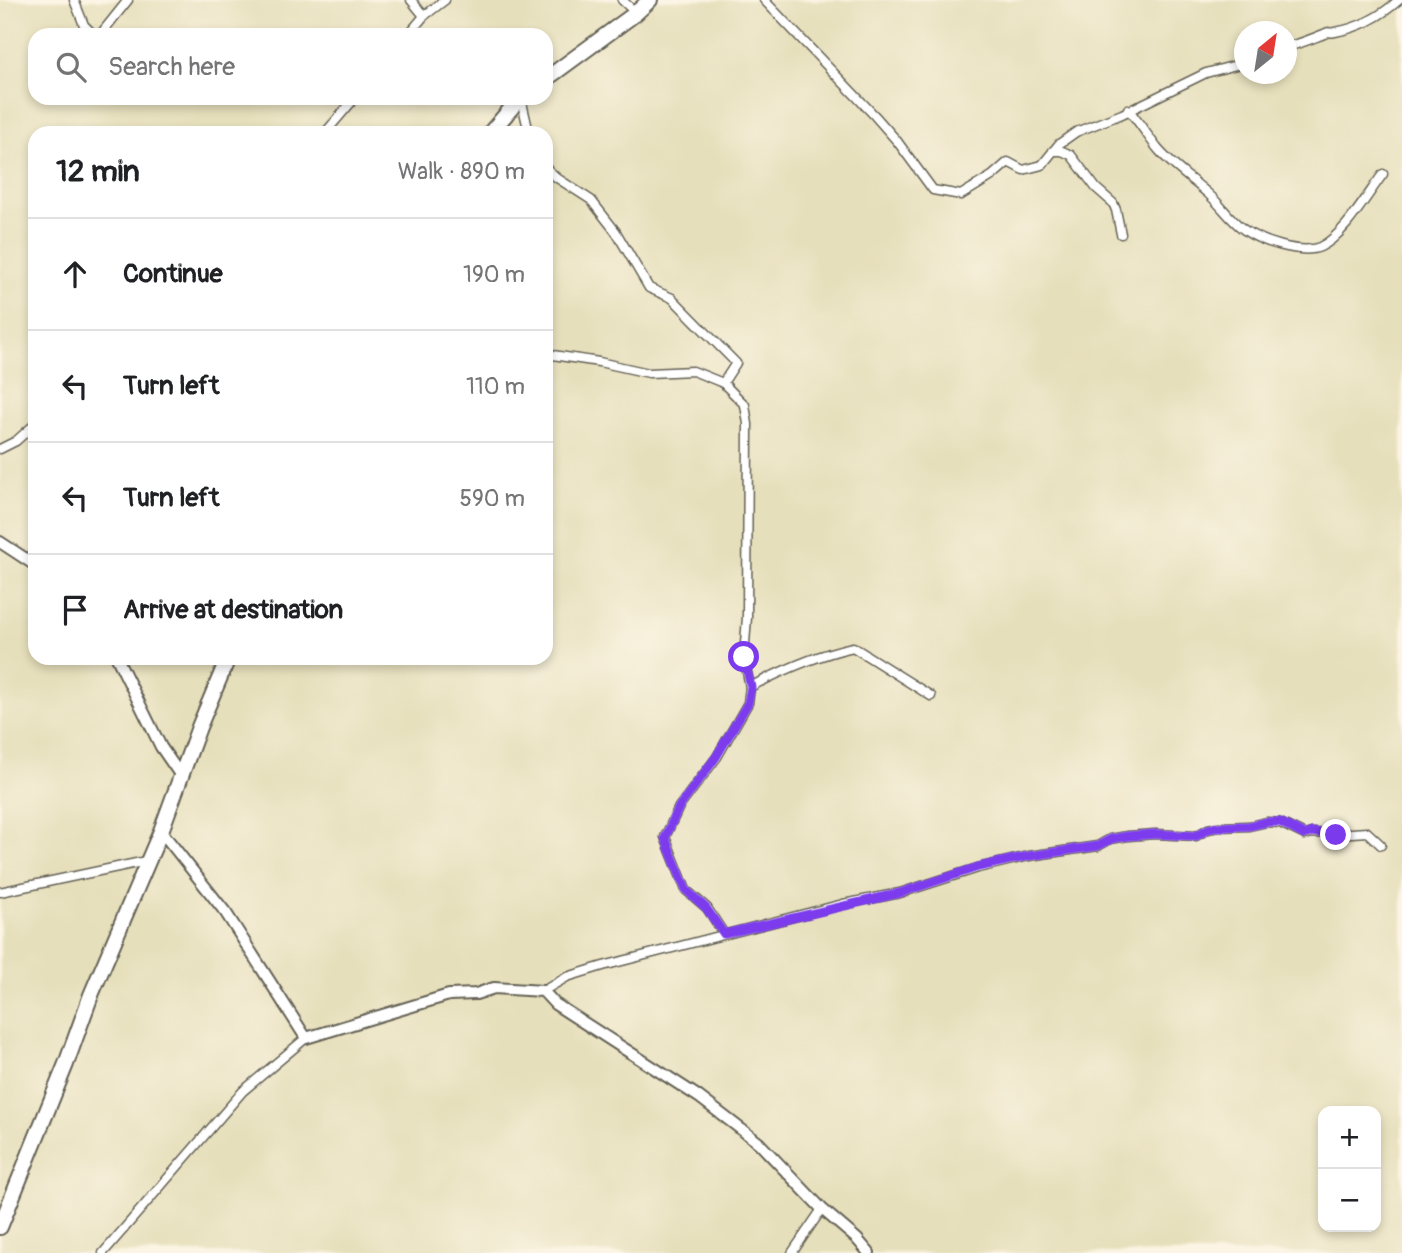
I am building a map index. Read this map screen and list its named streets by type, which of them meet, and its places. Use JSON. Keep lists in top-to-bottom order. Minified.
{"north":"top right","page":{"search":"Search here","heading":["12 min","Walk · 890 m"],"list":[["Continue","190 m"],["Turn left","110 m"],["Turn left","590 m"],"Arrive at destination"],"map_buttons":["+","−"]}}
